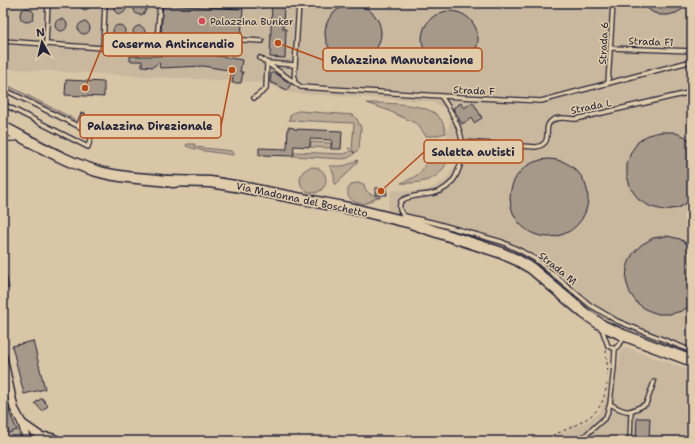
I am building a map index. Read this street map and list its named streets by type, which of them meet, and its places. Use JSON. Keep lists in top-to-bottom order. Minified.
{"streets":{"main road":["Via Madonna del Boschetto"],"lane":["Strada F1","Strada 6","Strada F","Strada L","Strada M"]},"crossings":[["Strada F1","Strada 6"],["Strada 6","Strada F"],["Strada L","Strada M"]],"places":["Palazzina Bunker","Palazzina Manutenzione","Palazzina Direzionale","Caserma Antincendio","Saletta autisti"],"north":"top"}
